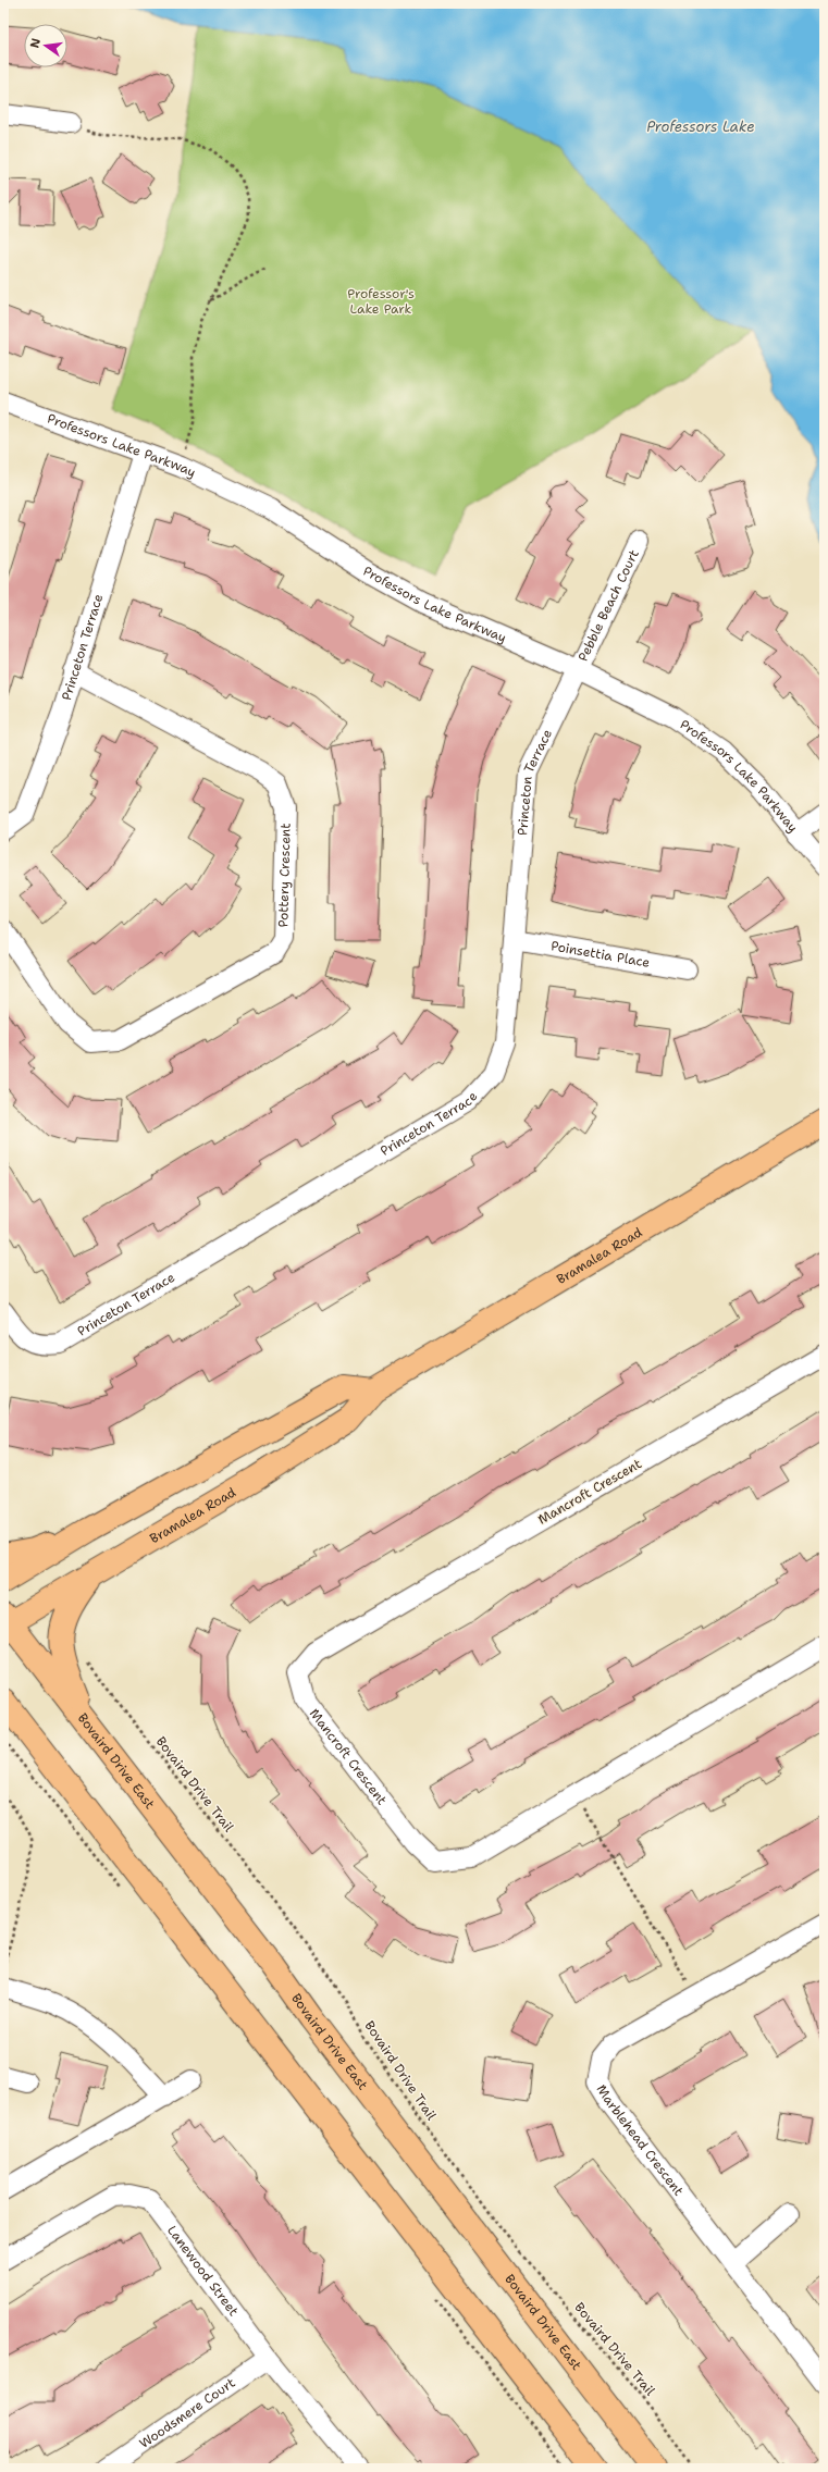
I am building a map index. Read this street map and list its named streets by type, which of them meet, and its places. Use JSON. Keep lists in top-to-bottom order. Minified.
{"streets":{"main road":["Bramalea Road","Bovaird Drive East"],"street":["Professors Lake Parkway","Pebble Beach Court","Princeton Terrace","Pottery Crescent","Poinsettia Place","Mancroft Crescent","Marblehead Crescent","Lanewood Street","Woodsmere Court"],"path":["Bovaird Drive Trail"]},"crossings":[["Professors Lake Parkway","Pebble Beach Court"],["Professors Lake Parkway","Princeton Terrace"],["Pebble Beach Court","Princeton Terrace"],["Princeton Terrace","Pottery Crescent"],["Princeton Terrace","Poinsettia Place"],["Bramalea Road","Bovaird Drive East"],["Lanewood Street","Woodsmere Court"]],"water":["Professors Lake"],"parks":["Professor's Lake Park"],"north":"left"}
